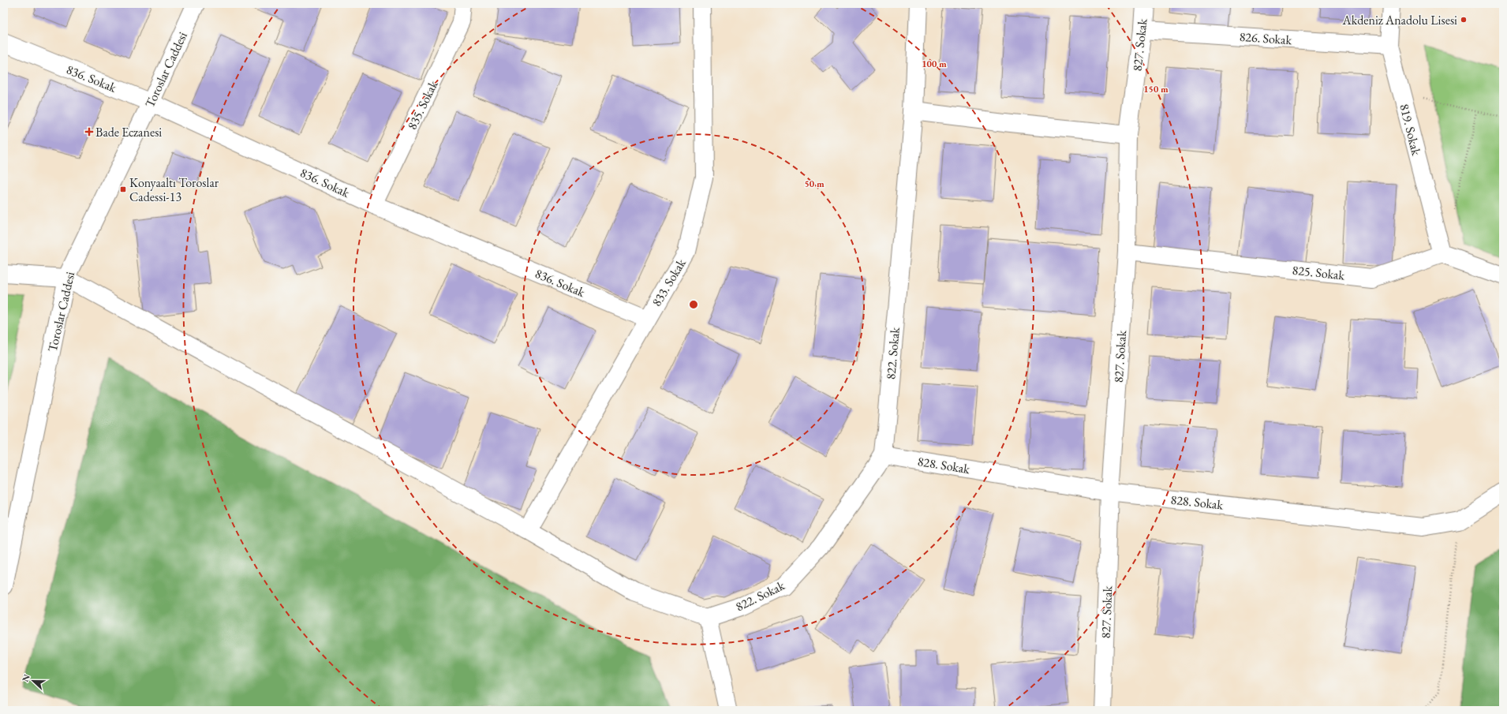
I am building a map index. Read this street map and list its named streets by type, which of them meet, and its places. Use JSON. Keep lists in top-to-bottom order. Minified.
{"streets":{"street":["826. Sokak","827. Sokak","Toroslar Caddesi","836. Sokak","835. Sokak","819. Sokak","825. Sokak","833. Sokak","822. Sokak","828. Sokak"]},"crossings":[["826. Sokak","827. Sokak"],["826. Sokak","819. Sokak"],["827. Sokak","825. Sokak"],["827. Sokak","828. Sokak"],["Toroslar Caddesi","836. Sokak"],["836. Sokak","835. Sokak"],["836. Sokak","833. Sokak"],["819. Sokak","825. Sokak"],["822. Sokak","828. Sokak"]],"places":{"other":["Akdeniz Anadolu Lisesi"],"health":["Bade Eczanesi"],"transit":["Konyaaltı Toroslar Cadessi-13"]},"north":"left","rings":["100 m","150 m","50 m"]}
